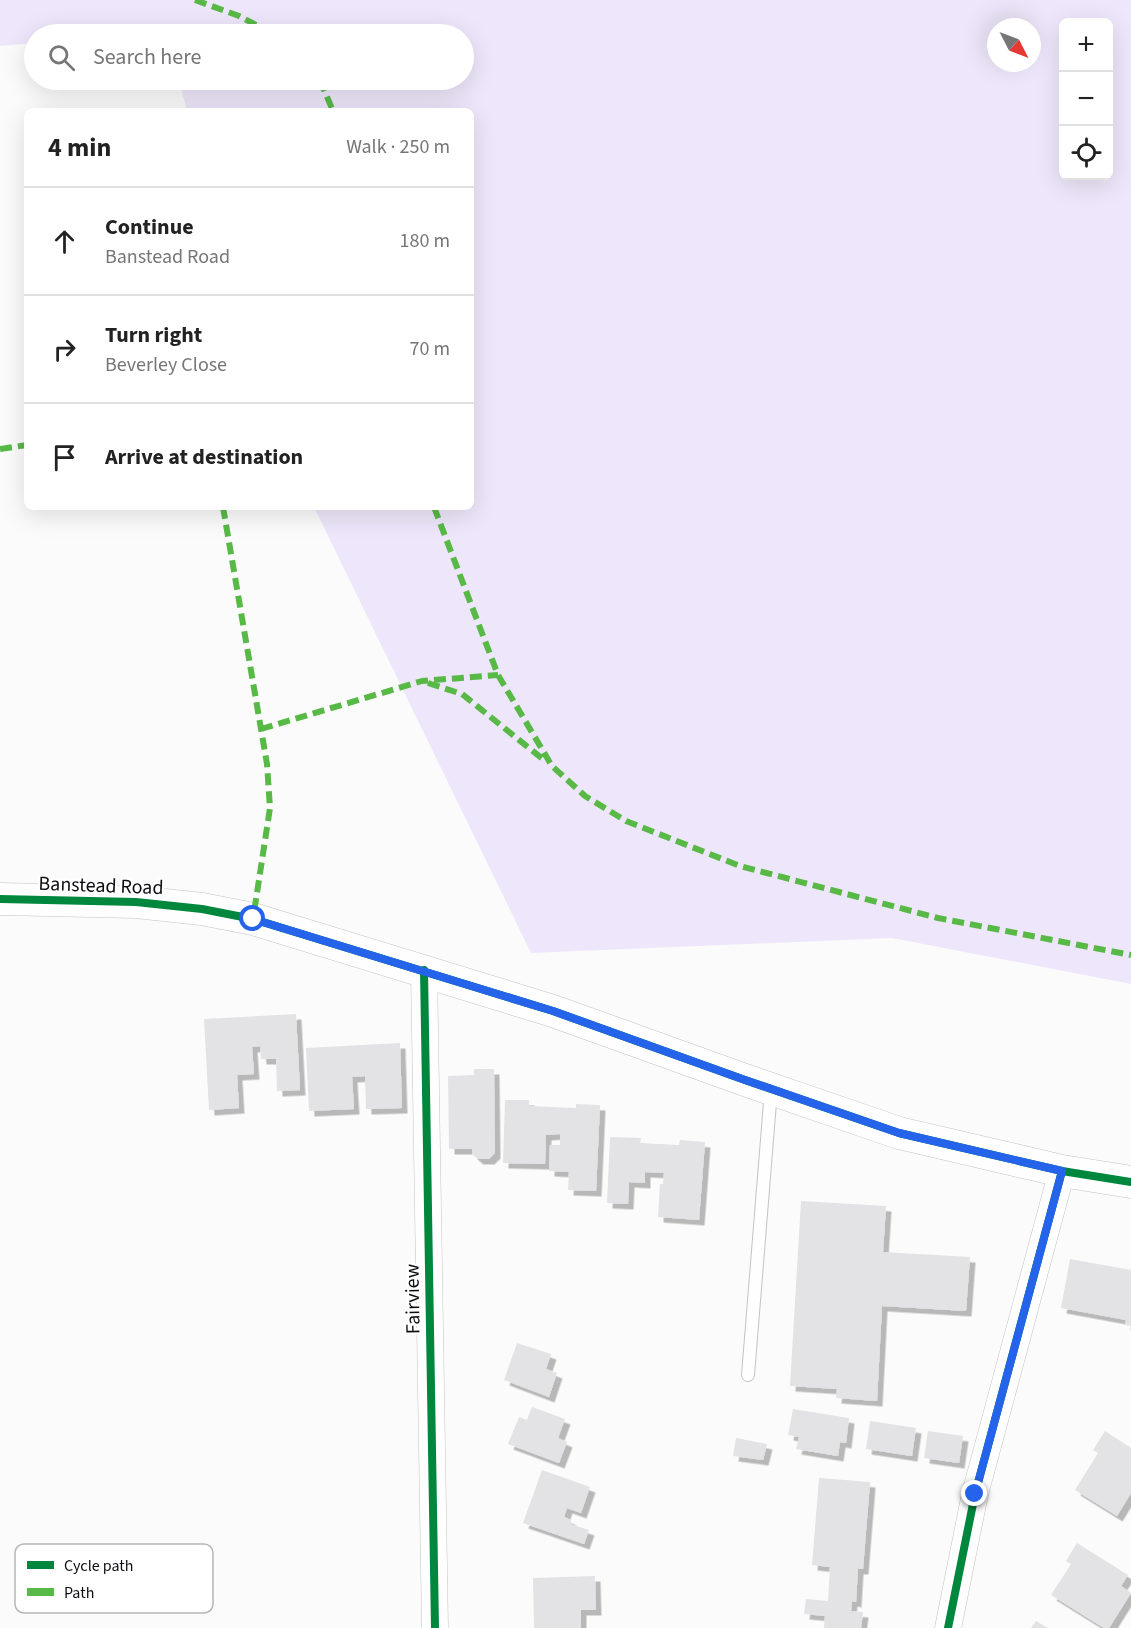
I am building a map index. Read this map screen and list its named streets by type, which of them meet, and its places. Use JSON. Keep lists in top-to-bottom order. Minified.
{"streets":{"street":["Banstead Road","Fairview"]},"crossings":[["Banstead Road","Fairview"]],"legend":["Cycle path","Path"],"north":"bottom right","page":{"map_buttons":["+","−"],"search":"Search here","heading":["4 min","Walk · 250 m"],"list":[["Continue","Banstead Road","180 m"],["Turn right","Beverley Close","70 m"],"Arrive at destination"]}}
